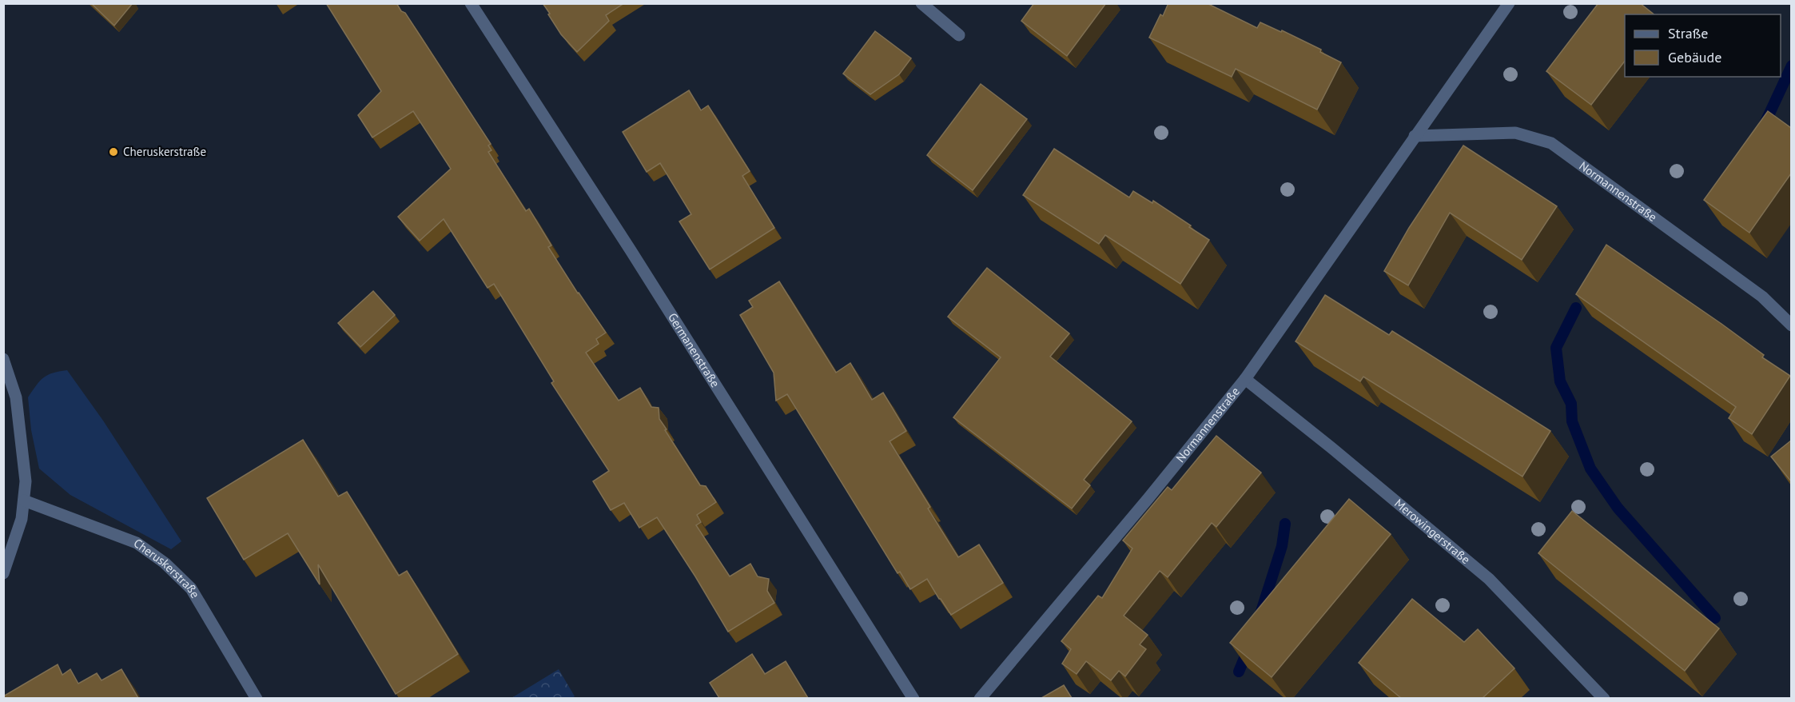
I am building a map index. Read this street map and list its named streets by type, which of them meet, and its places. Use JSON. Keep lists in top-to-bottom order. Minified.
{"streets":{"street":["Normannenstraße","Germanenstraße","Merowingerstraße","Cheruskerstraße"]},"crossings":[["Normannenstraße","Merowingerstraße"]],"places":["Cheruskerstraße"],"legend":["Straße","Gebäude"]}
